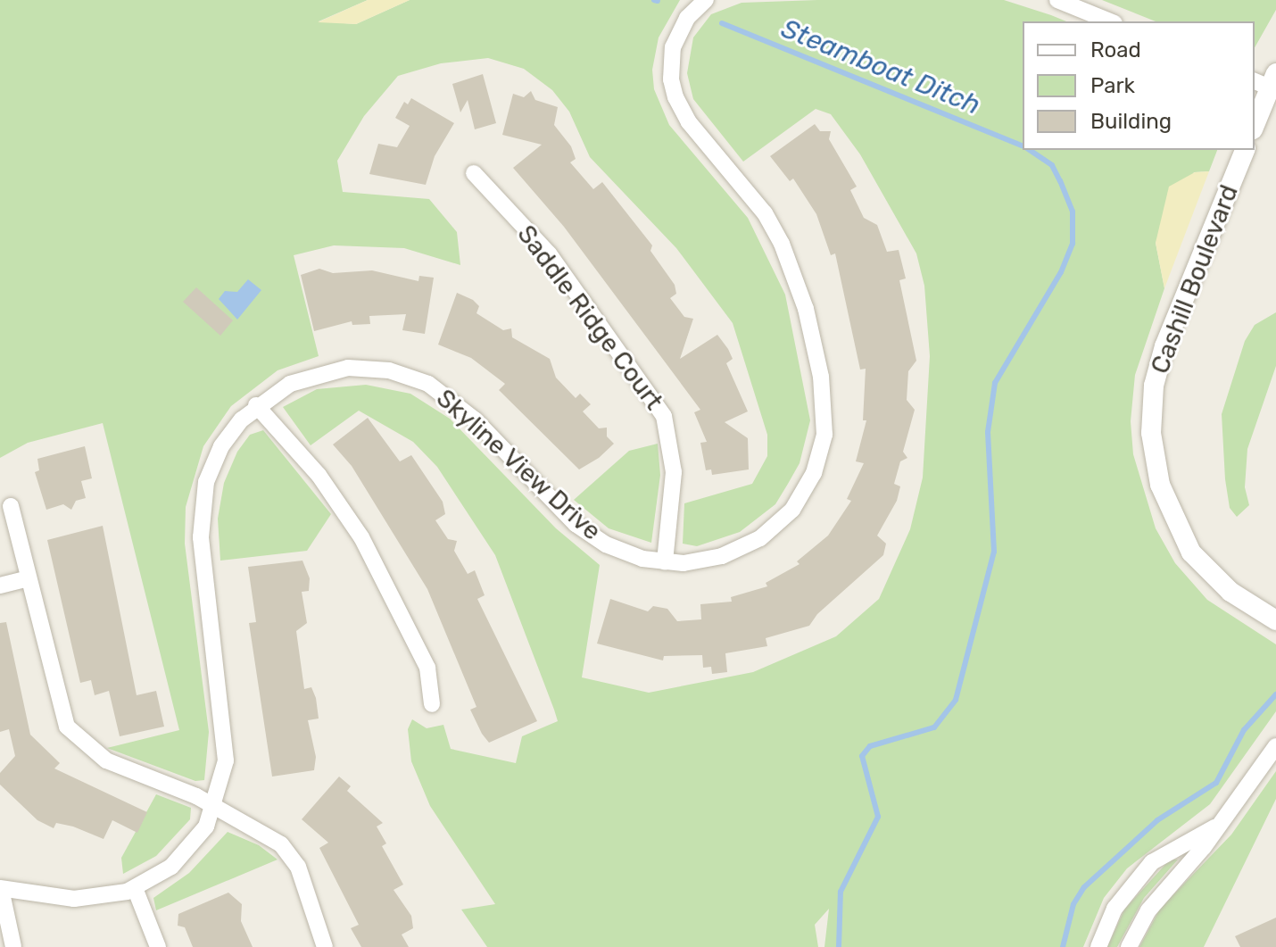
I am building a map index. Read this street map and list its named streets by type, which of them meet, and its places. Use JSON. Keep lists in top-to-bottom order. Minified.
{"streets":{"street":["Cashill Boulevard","Saddle Ridge Court","Skyline View Drive"]},"crossings":[["Saddle Ridge Court","Skyline View Drive"]],"water":["Steamboat Ditch"],"legend":["Road","Park","Building"]}
